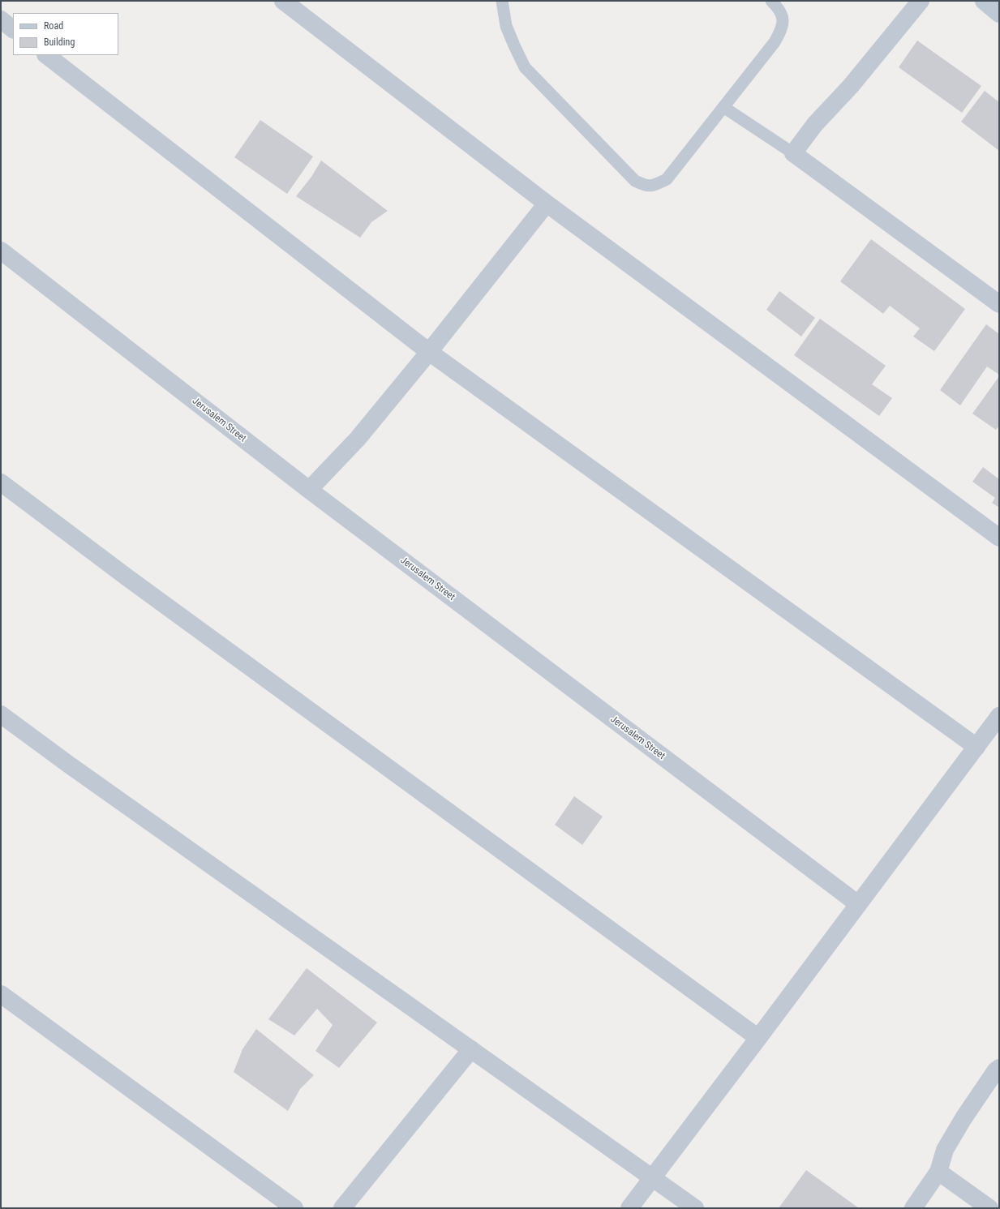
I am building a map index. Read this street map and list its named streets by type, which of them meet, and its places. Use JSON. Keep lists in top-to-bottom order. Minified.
{"streets":{"street":["Jerusalem Street"]},"legend":["Road","Building"]}
